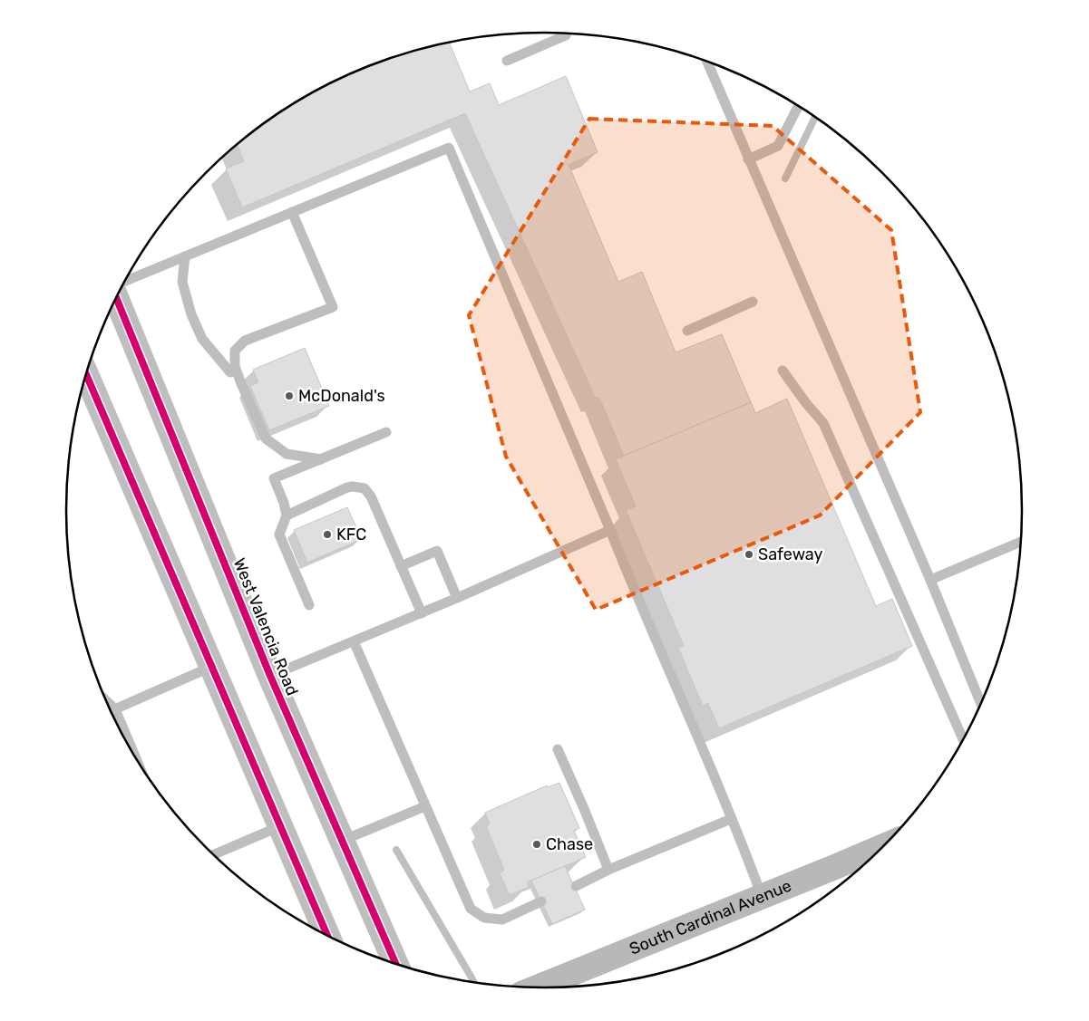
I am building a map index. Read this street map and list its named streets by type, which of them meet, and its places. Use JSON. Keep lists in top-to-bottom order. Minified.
{"streets":{"main road":["West Valencia Road","South Cardinal Avenue"]},"places":["McDonald's","KFC","Safeway","Chase"]}
